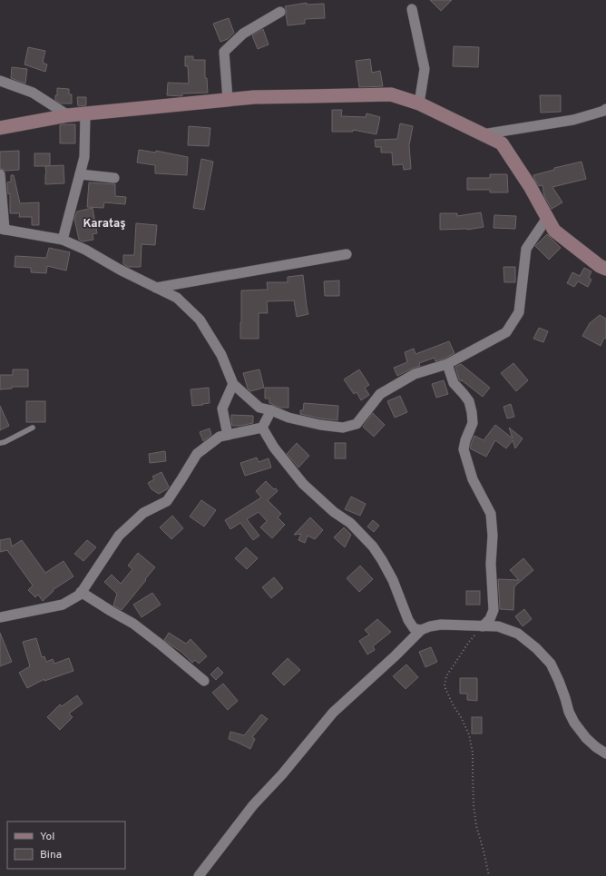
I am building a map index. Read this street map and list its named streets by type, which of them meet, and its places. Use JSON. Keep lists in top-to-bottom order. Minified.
{"districts":["Karataş"],"legend":["Yol","Bina"]}
